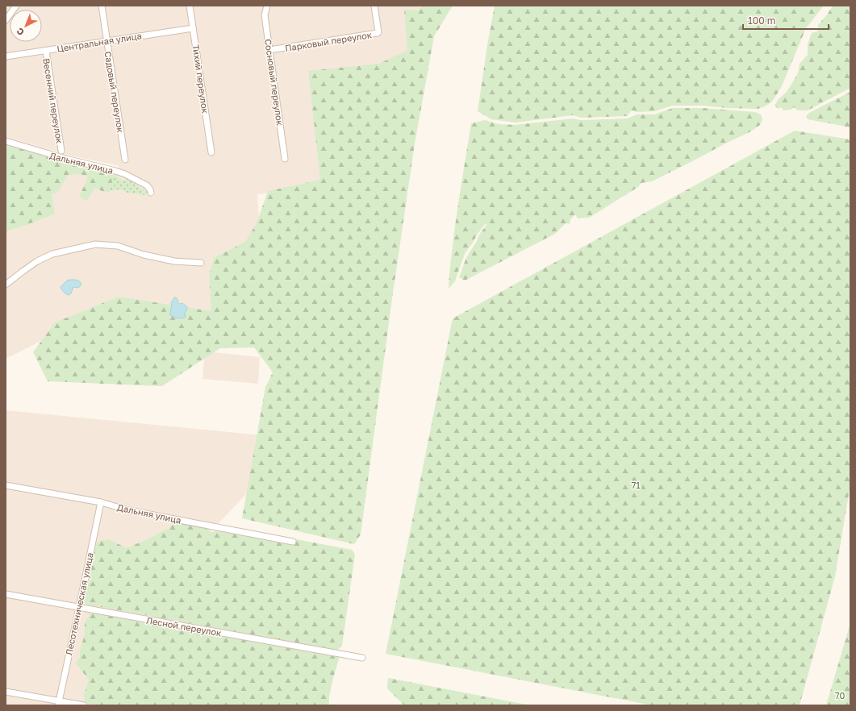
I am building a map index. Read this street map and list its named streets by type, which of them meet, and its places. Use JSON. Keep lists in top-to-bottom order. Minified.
{"streets":{"street":["Парковый переулок","Центральная улица","Тихий переулок","Сосновый переулок","Садовый переулок","Весенний переулок","Дальняя улица","Лесотехническая улица","Лесной переулок"]},"crossings":[["Парковый переулок","Сосновый переулок"],["Центральная улица","Тихий переулок"],["Центральная улица","Садовый переулок"],["Центральная улица","Весенний переулок"],["Дальняя улица","Лесотехническая улица"],["Лесотехническая улица","Лесной переулок"]],"parks":["71","70"],"scale_bar":"100 m","north":"bottom left"}
